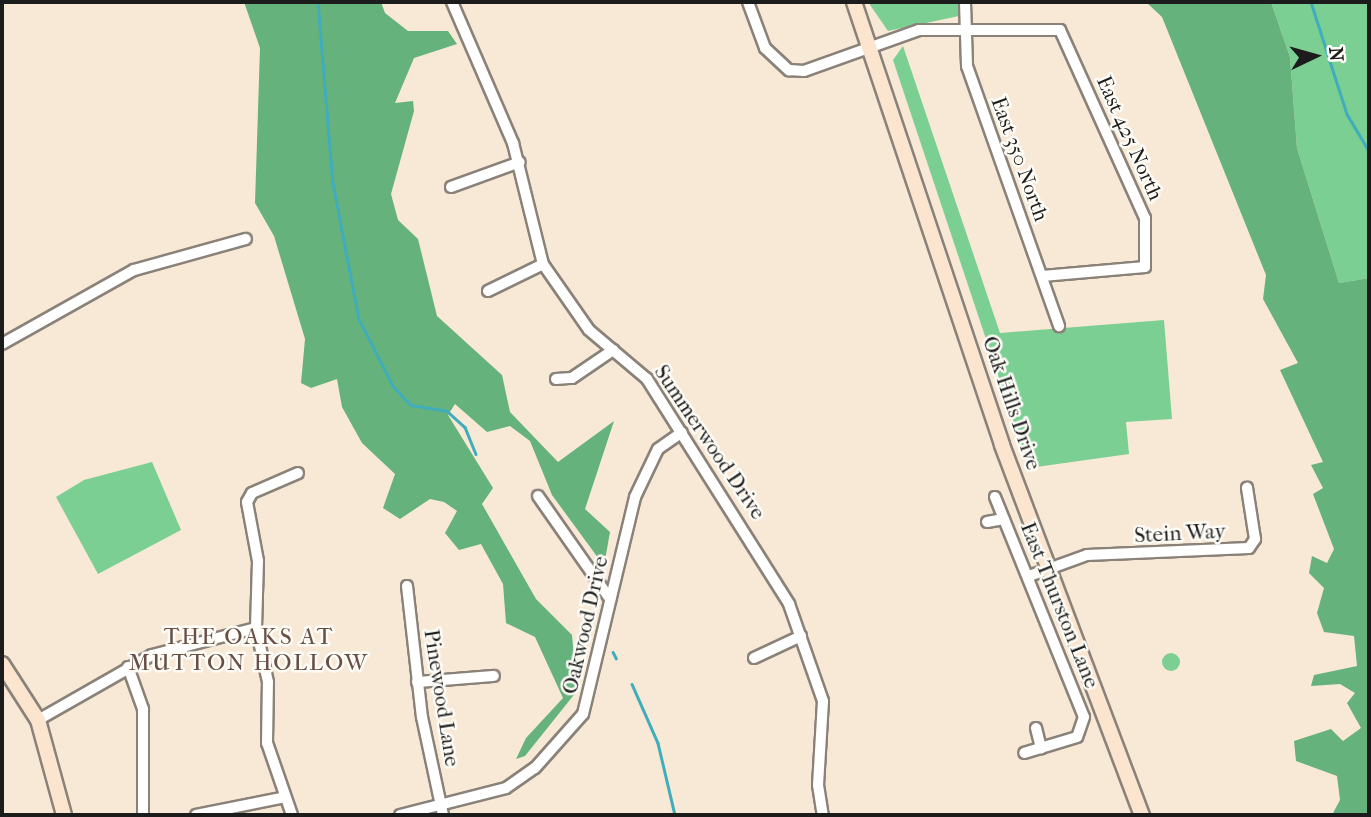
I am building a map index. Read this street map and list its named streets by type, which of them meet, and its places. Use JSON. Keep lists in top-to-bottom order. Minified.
{"streets":{"main road":["Oak Hills Drive"],"street":["East 425 North","East 350 North","Summerwood Drive","Stein Way","East Thurston Lane","Oakwood Drive","Pinewood Lane"]},"crossings":[["East 425 North","East 350 North"],["Oak Hills Drive","Stein Way"],["Summerwood Drive","Oakwood Drive"],["Oakwood Drive","Pinewood Lane"]],"districts":["THE OAKS AT MUTTON HOLLOW"],"north":"right"}
